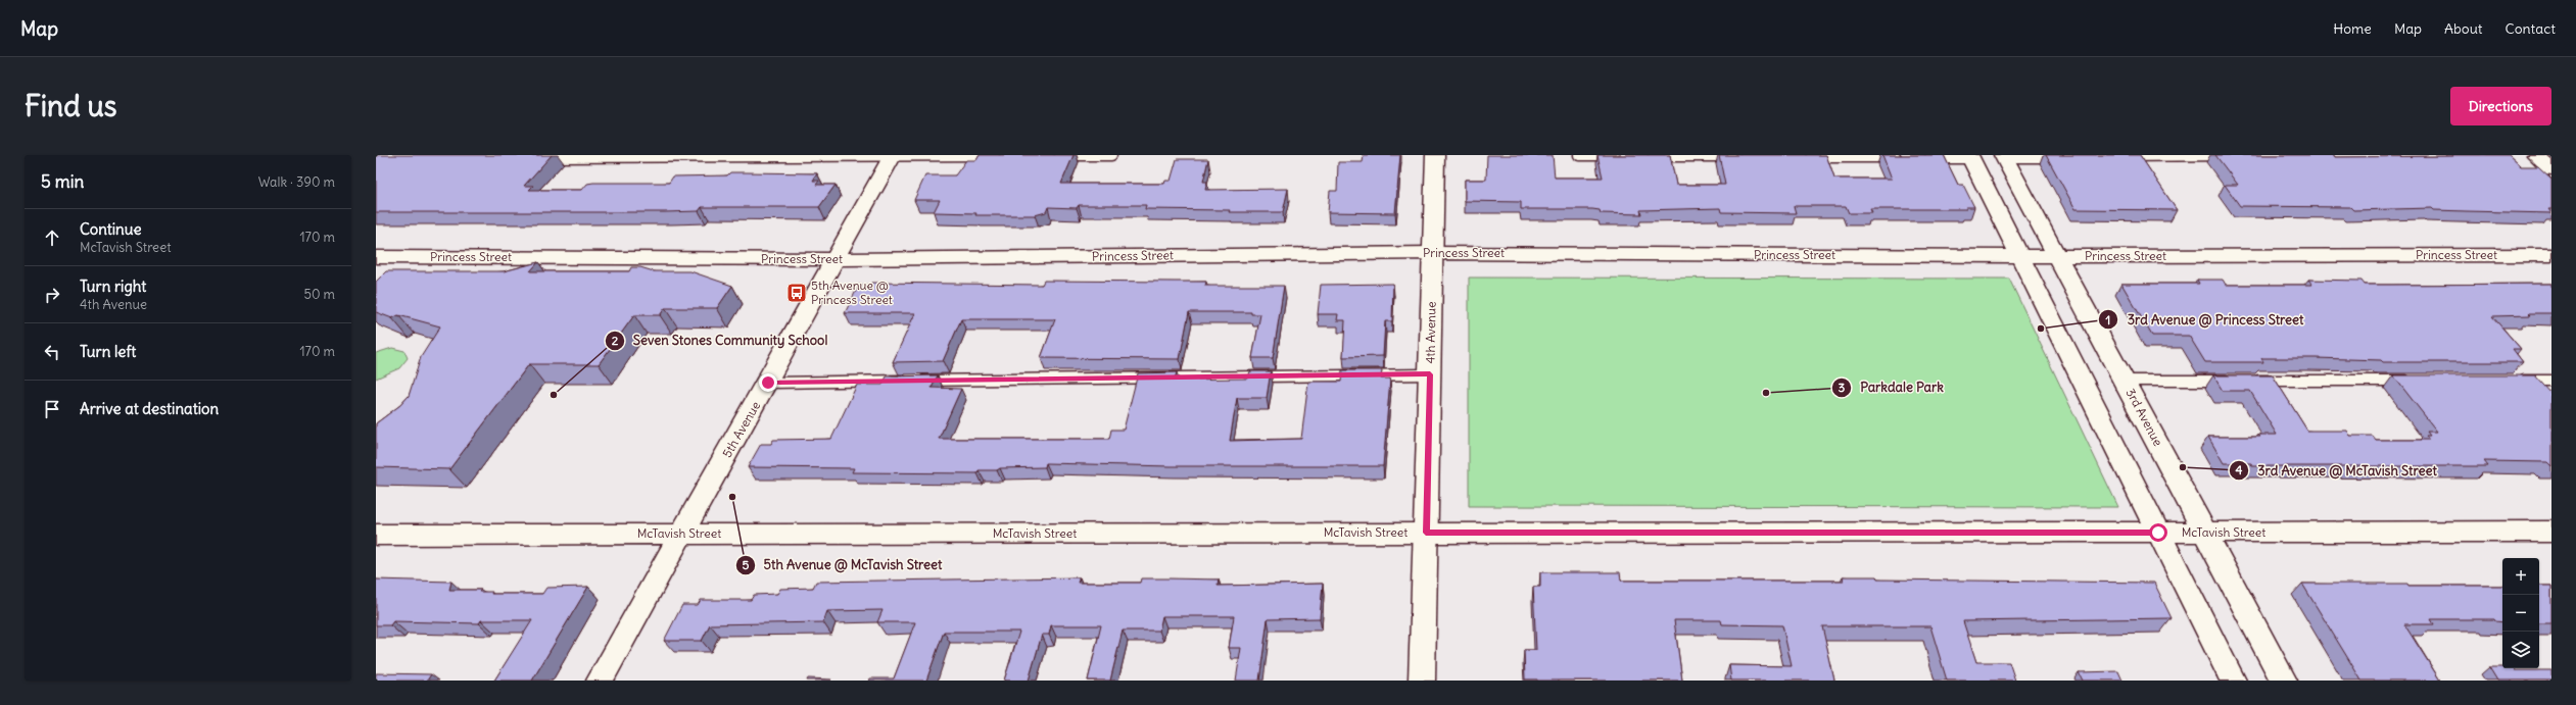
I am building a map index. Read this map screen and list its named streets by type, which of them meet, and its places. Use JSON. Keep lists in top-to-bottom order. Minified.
{"streets":{"street":["Princess Street","4th Avenue","3rd Avenue","5th Avenue","McTavish Street"]},"crossings":[["Princess Street","4th Avenue"],["Princess Street","3rd Avenue"],["Princess Street","5th Avenue"],["4th Avenue","McTavish Street"],["3rd Avenue","McTavish Street"],["5th Avenue","McTavish Street"]],"places":{"bus stop":["5th Avenue @ Princess Street"],"other":["3rd Avenue @ Princess Street","Parkdale Park","Seven Stones Community School","3rd Avenue @ McTavish Street","5th Avenue @ McTavish Street"]},"page":{"header":"Map","nav":["Home","Map","About","Contact"],"buttons":"Directions","title":"Find us","heading":["5 min","Walk · 390 m"],"list":[["Continue","McTavish Street","170 m"],["Turn right","4th Avenue","50 m"],["Turn left","170 m"],"Arrive at destination"],"map_buttons":["+","−"]}}
